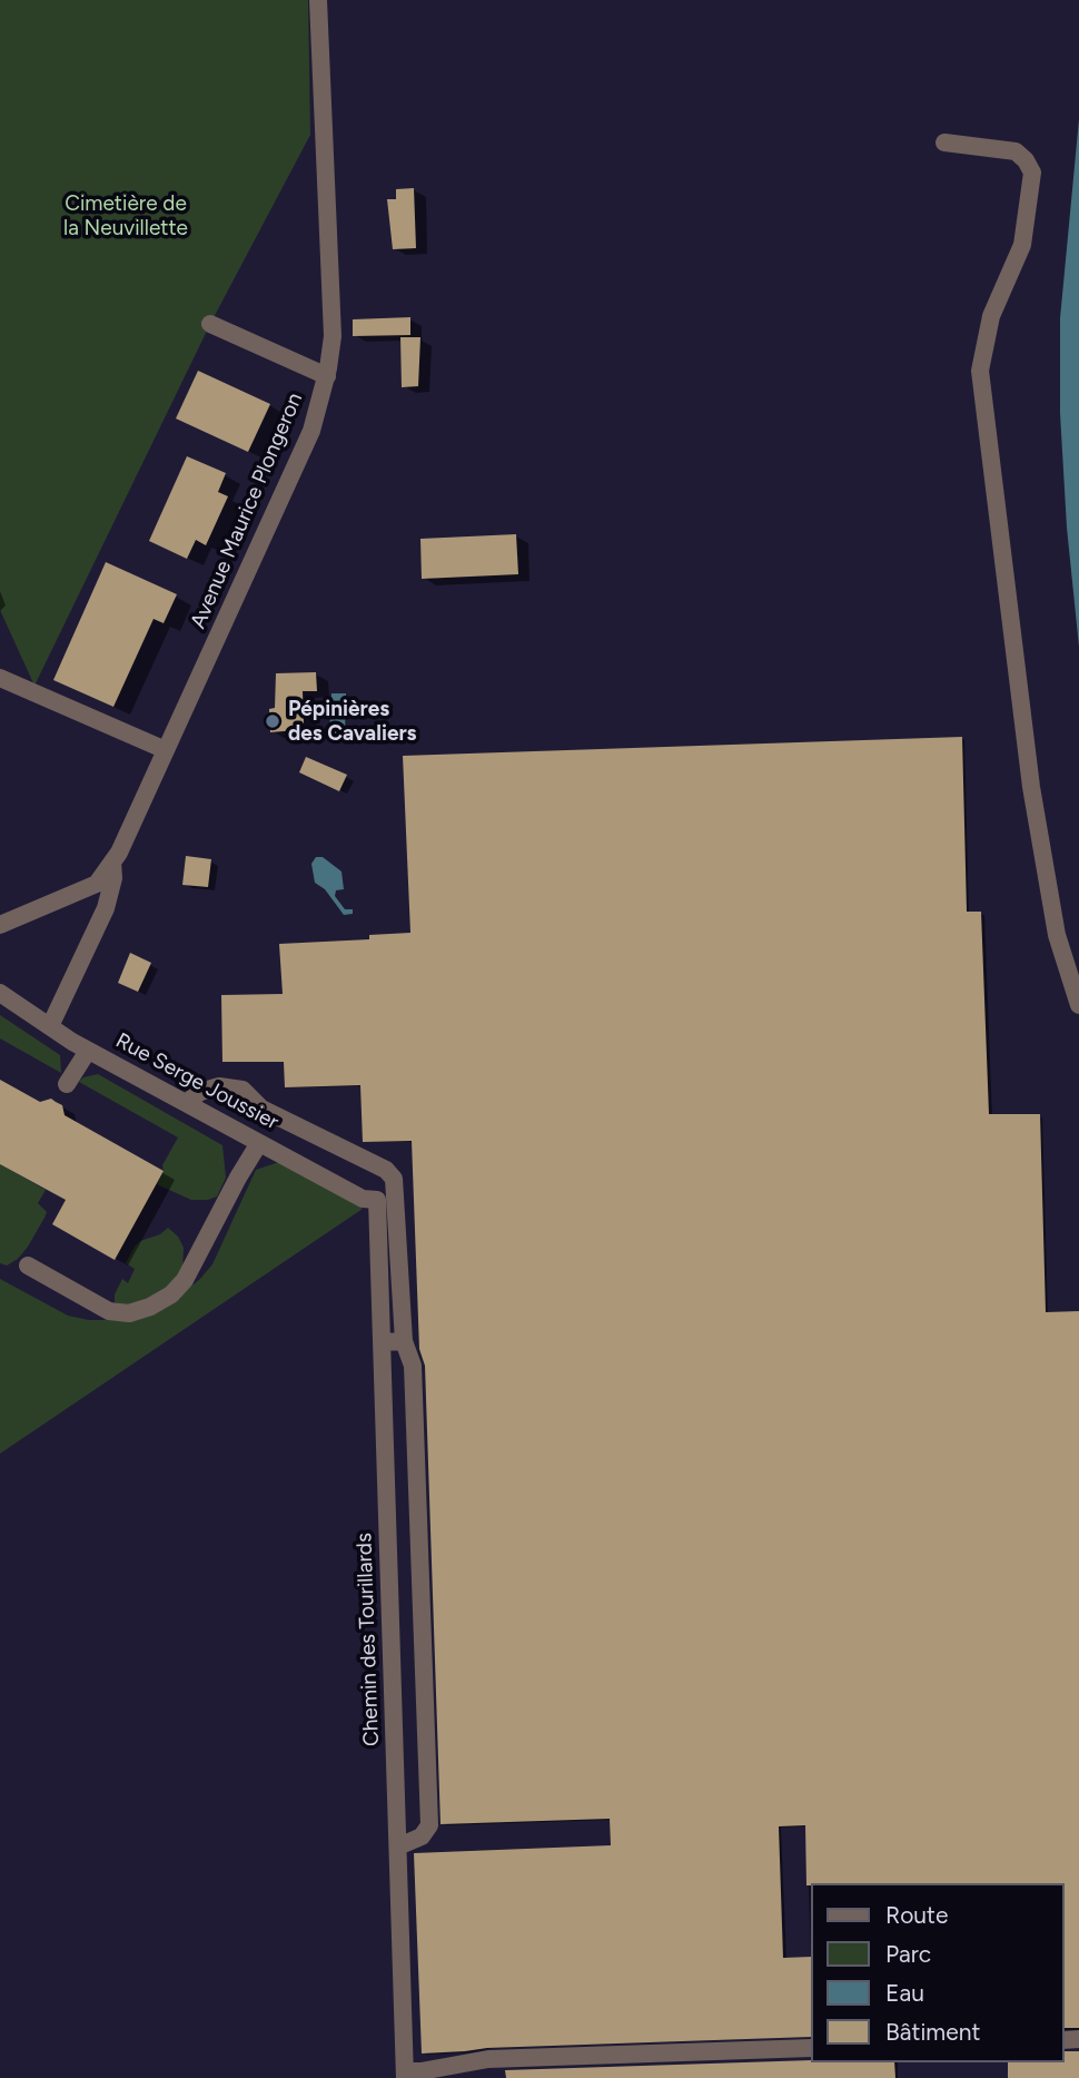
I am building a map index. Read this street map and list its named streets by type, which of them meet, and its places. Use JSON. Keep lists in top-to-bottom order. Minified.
{"streets":{"street":["Avenue Maurice Plongeron","Rue Serge Joussier","Chemin des Tourillards"]},"crossings":[["Rue Serge Joussier","Chemin des Tourillards"]],"parks":["Cimetière de la Neuvillette"],"places":["Pépinières des Cavaliers"],"legend":["Route","Parc","Eau","Bâtiment"]}
